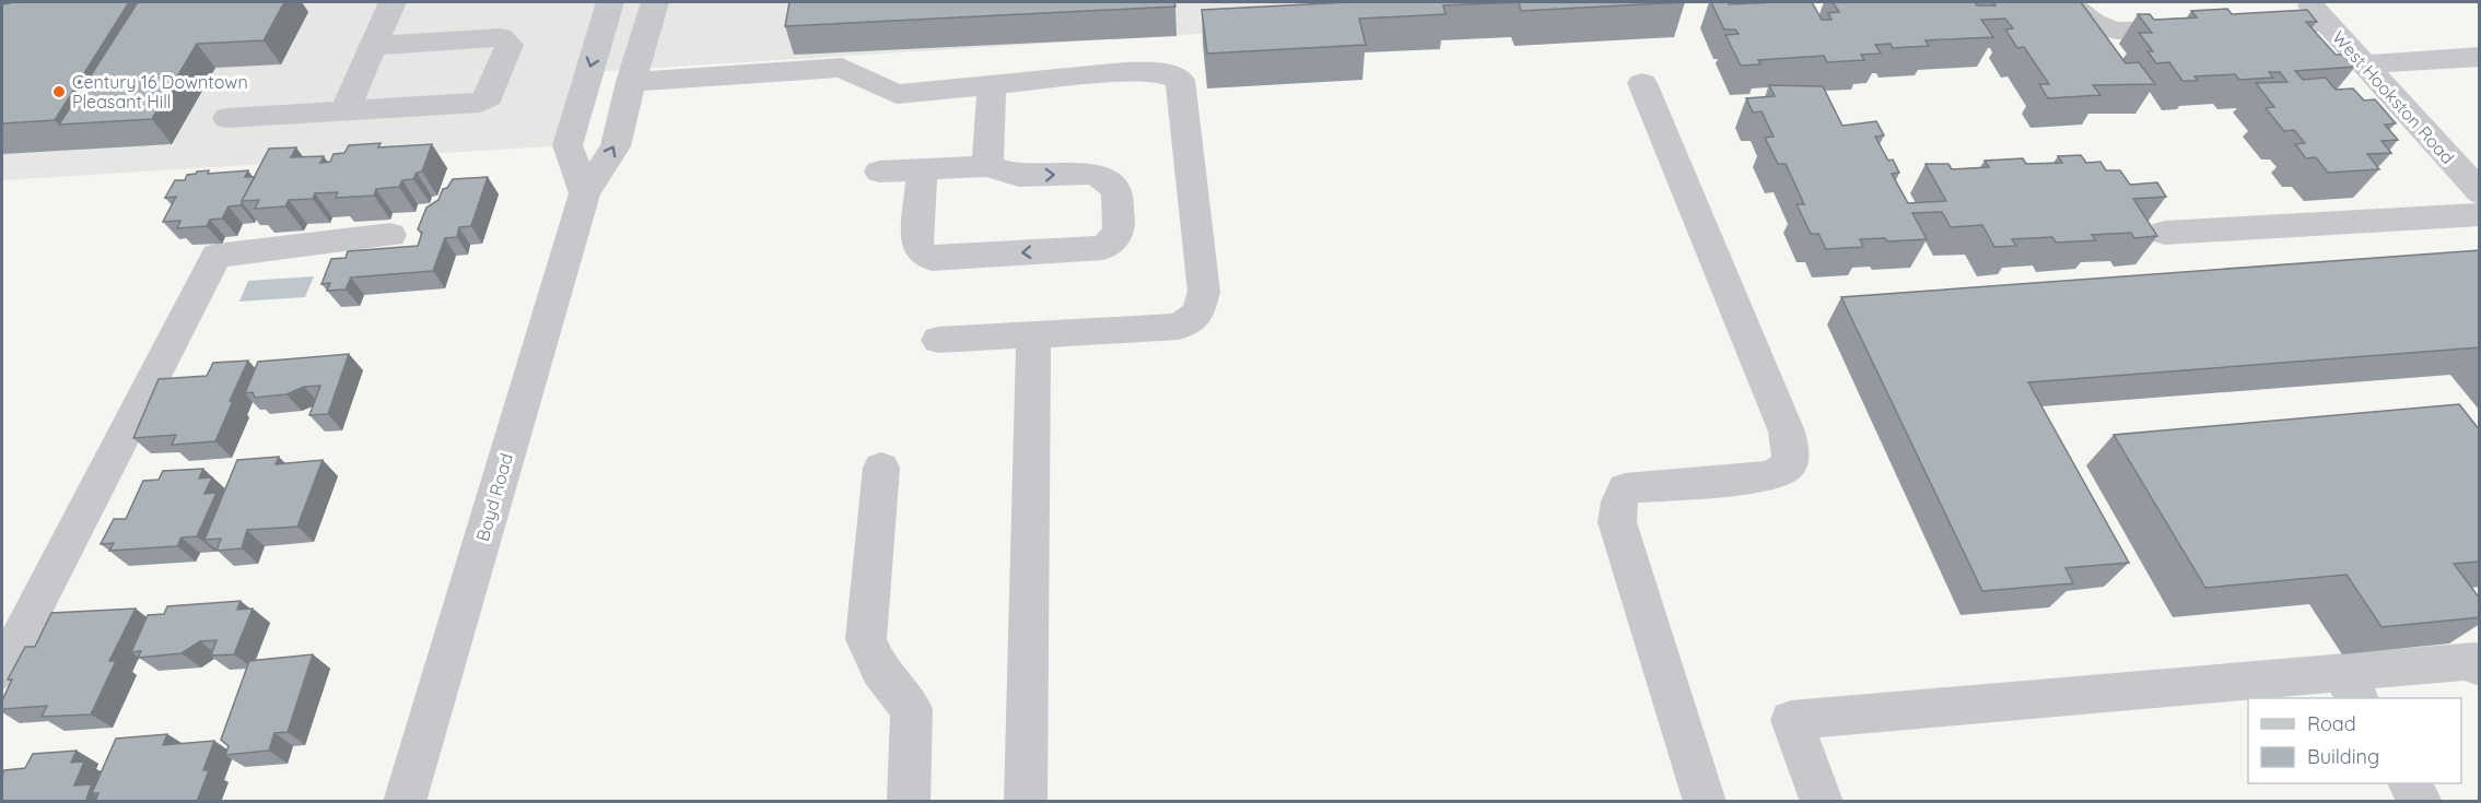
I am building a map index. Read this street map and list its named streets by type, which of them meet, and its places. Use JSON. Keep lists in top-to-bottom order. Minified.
{"streets":{"street":["West Hookston Road","Boyd Road"]},"places":["Century 16 Downtown Pleasant Hill"],"legend":["Road","Building"]}
